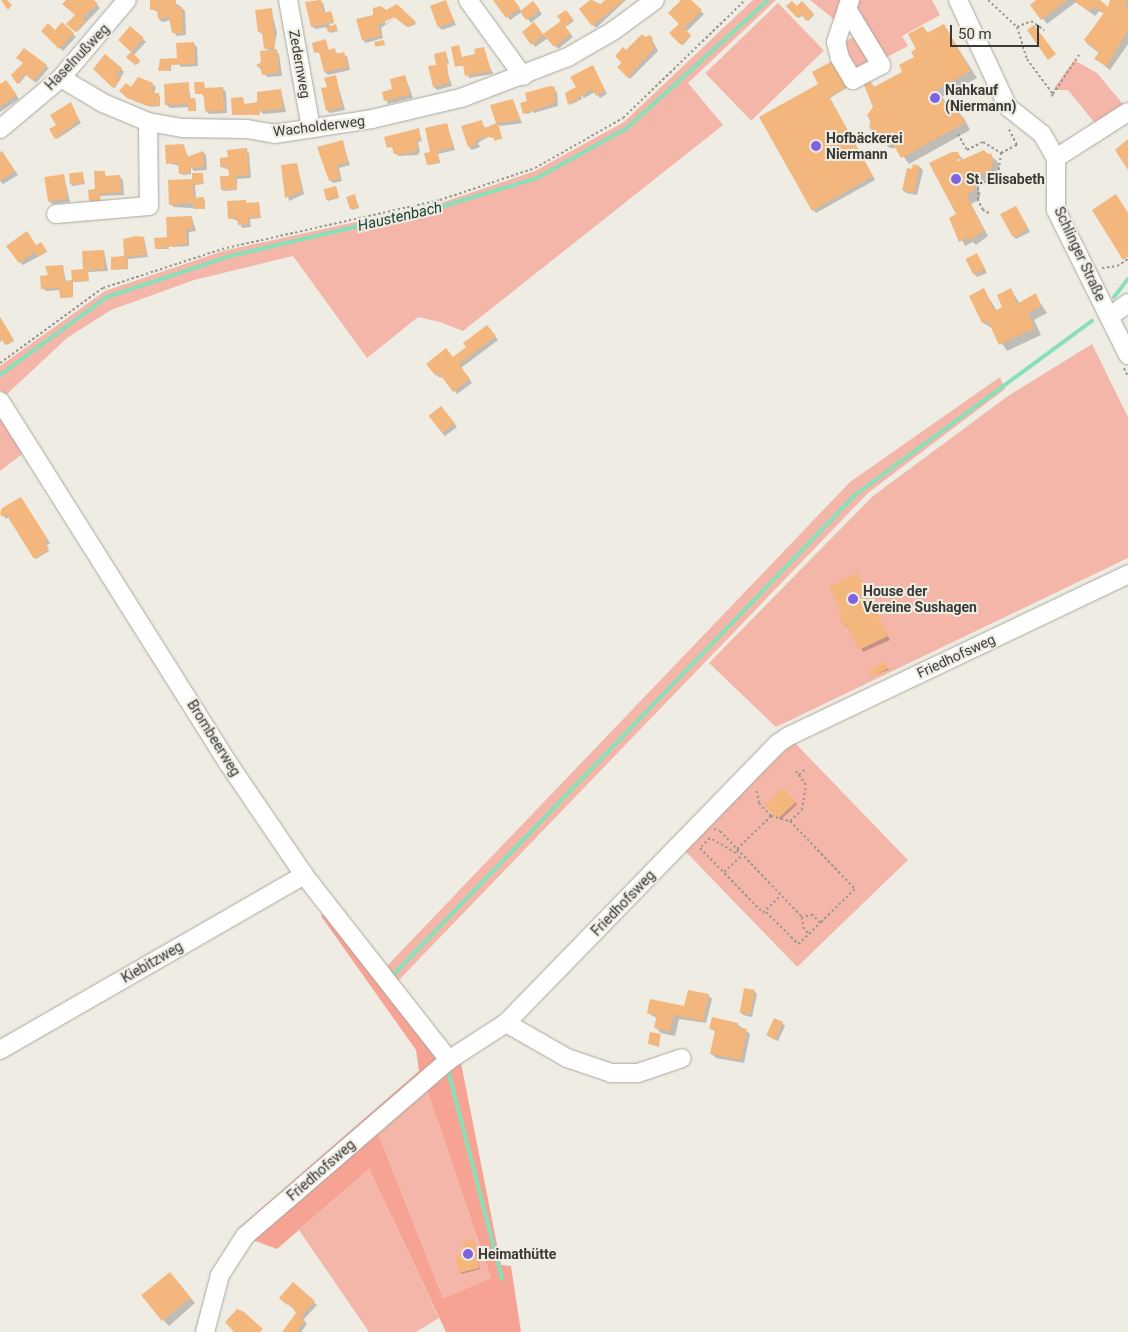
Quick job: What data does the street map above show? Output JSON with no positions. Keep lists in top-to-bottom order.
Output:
{
  "streets": {
    "street": [
      "Haselnußweg",
      "Zedernweg",
      "Wacholderweg",
      "Schlinger Straße",
      "Friedhofsweg",
      "Brombeerweg",
      "Kiebitzweg"
    ]
  },
  "crossings": [
    ["Haselnußweg", "Wacholderweg"],
    ["Zedernweg", "Wacholderweg"],
    ["Friedhofsweg", "Brombeerweg"],
    ["Brombeerweg", "Kiebitzweg"]
  ],
  "water": ["Haustenbach"],
  "places": [
    "Nahkauf (Niermann)",
    "Hofbäckerei Niermann",
    "St. Elisabeth",
    "House der Vereine Sushagen",
    "Heimathütte"
  ],
  "scale_bar": "50 m"
}
